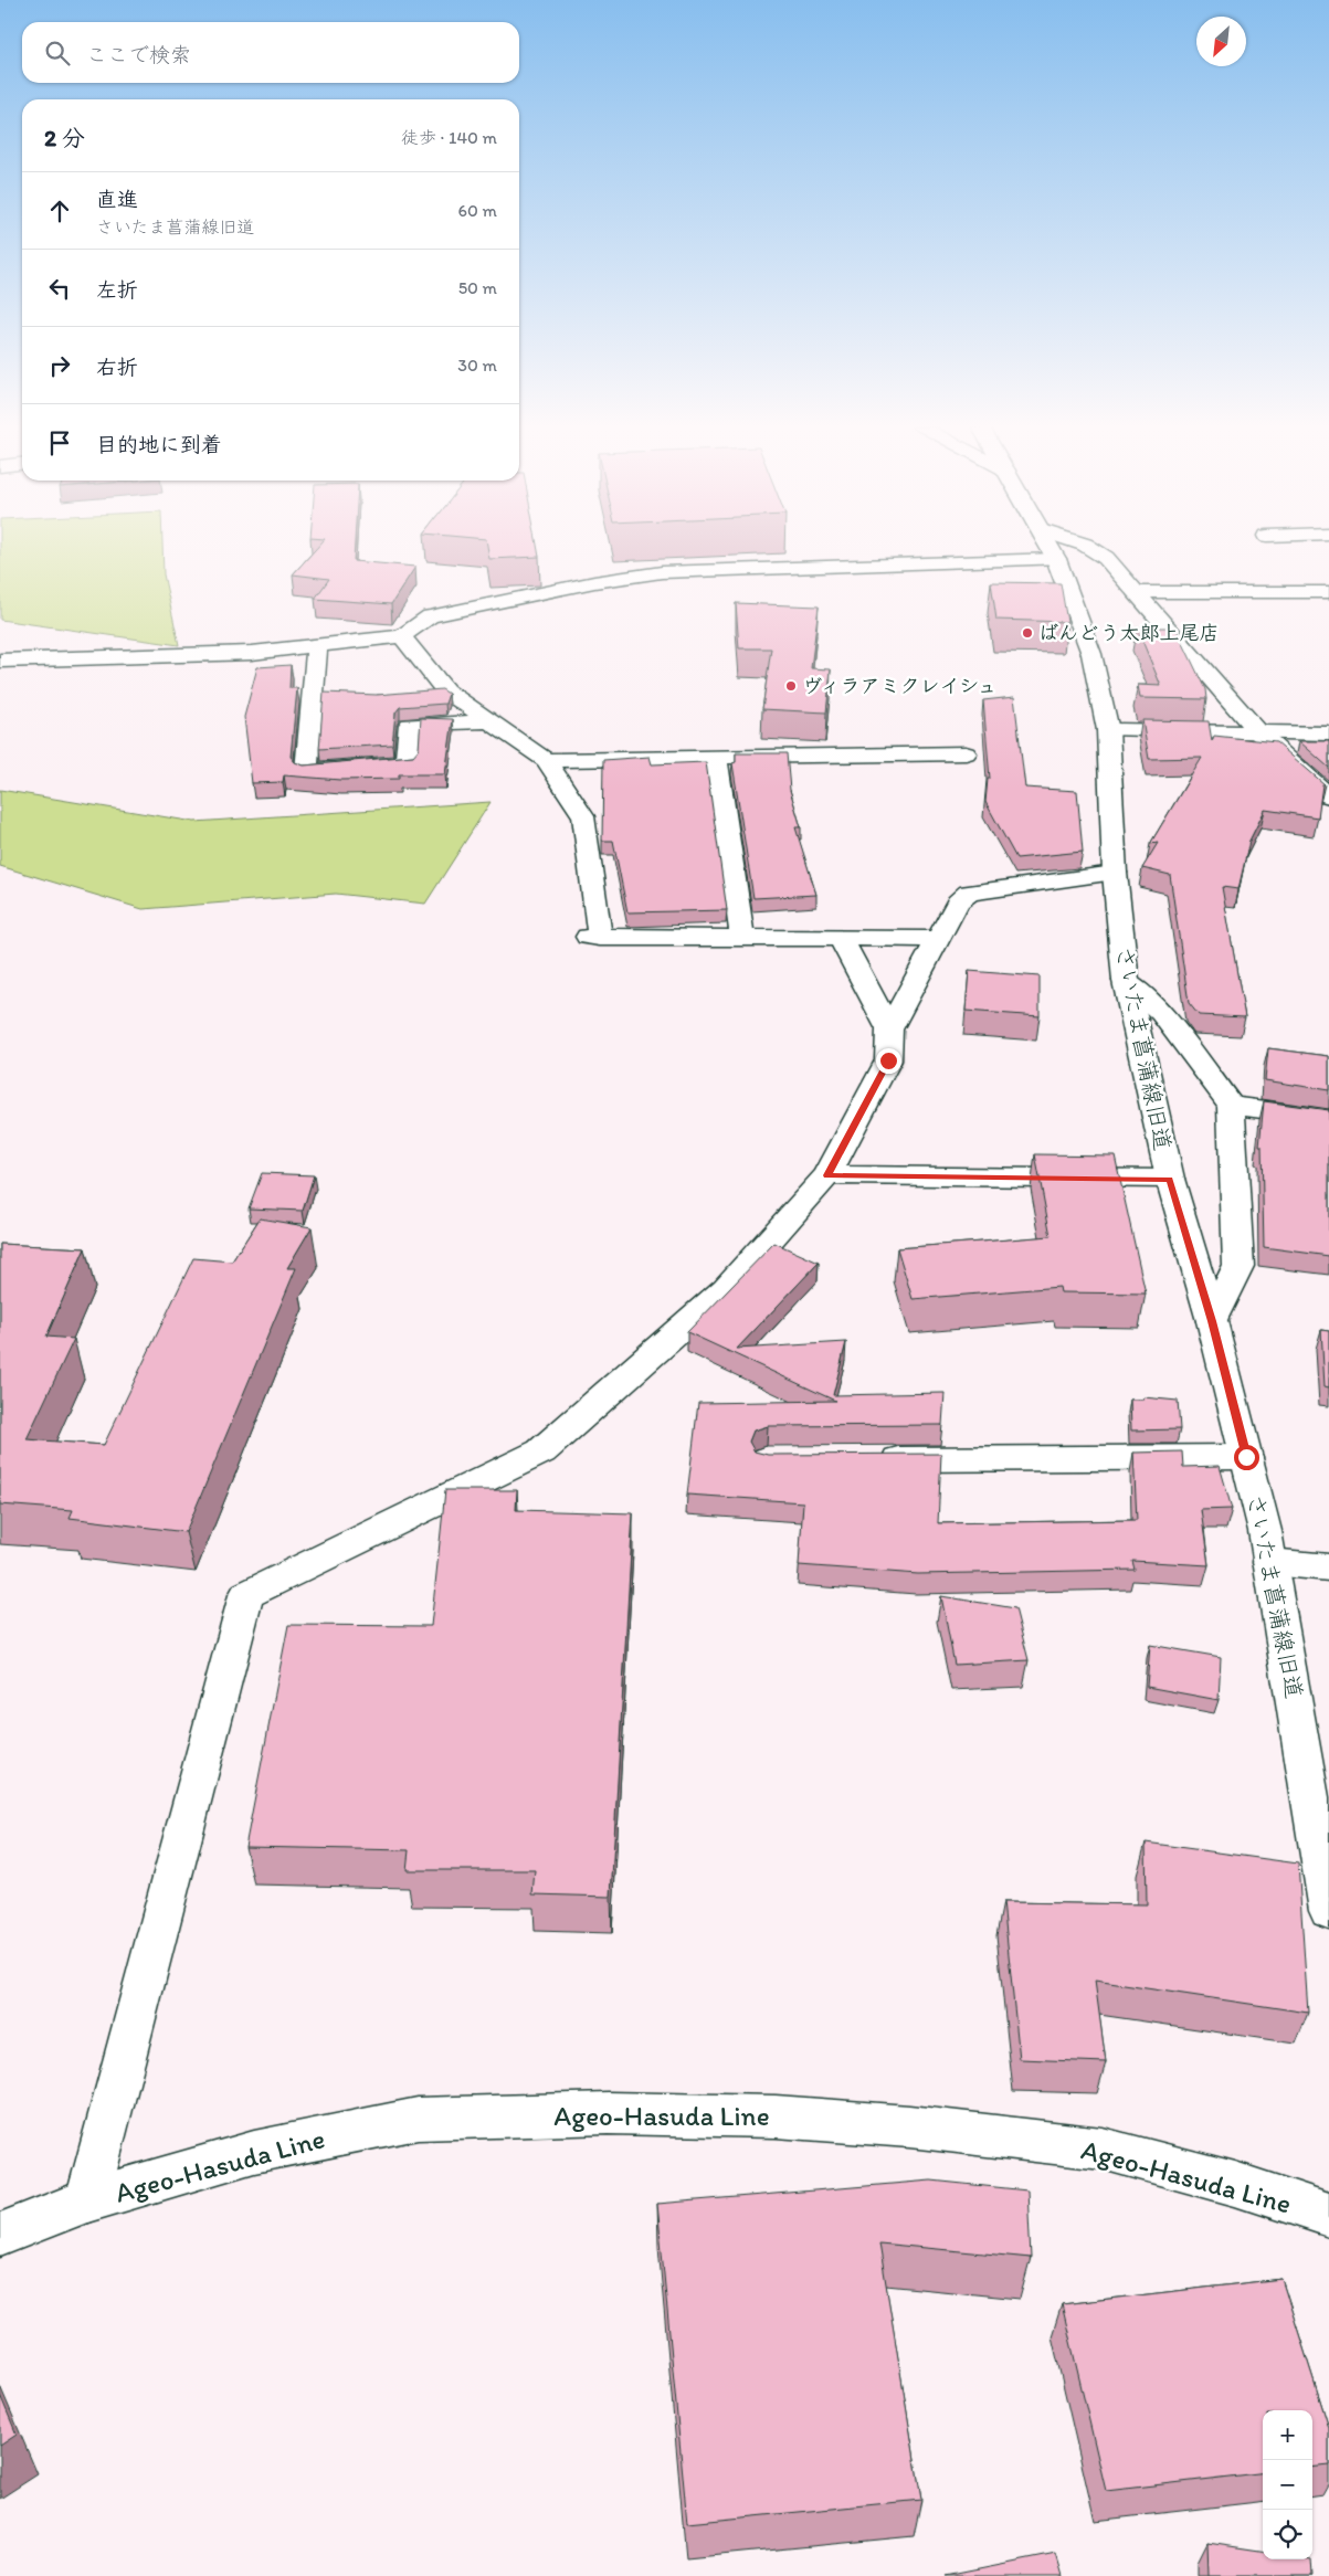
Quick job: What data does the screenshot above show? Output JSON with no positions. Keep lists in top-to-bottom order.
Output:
{
  "streets": {
    "street": ["さいたま菖蒲線旧道", "Ageo-Hasuda Line"]
  },
  "places": ["ばんどう太郎上尾店", "ヴィラアミクレイシュ"],
  "north": "bottom left",
  "page": {
    "search": "ここで検索",
    "heading": ["2 分", "徒歩 · 140 m"],
    "list": [
      ["直進", "さいたま菖蒲線旧道", "60 m"],
      ["左折", "50 m"],
      ["右折", "30 m"],
      "目的地に到着"
    ],
    "map_buttons": ["+", "−"]
  }
}
